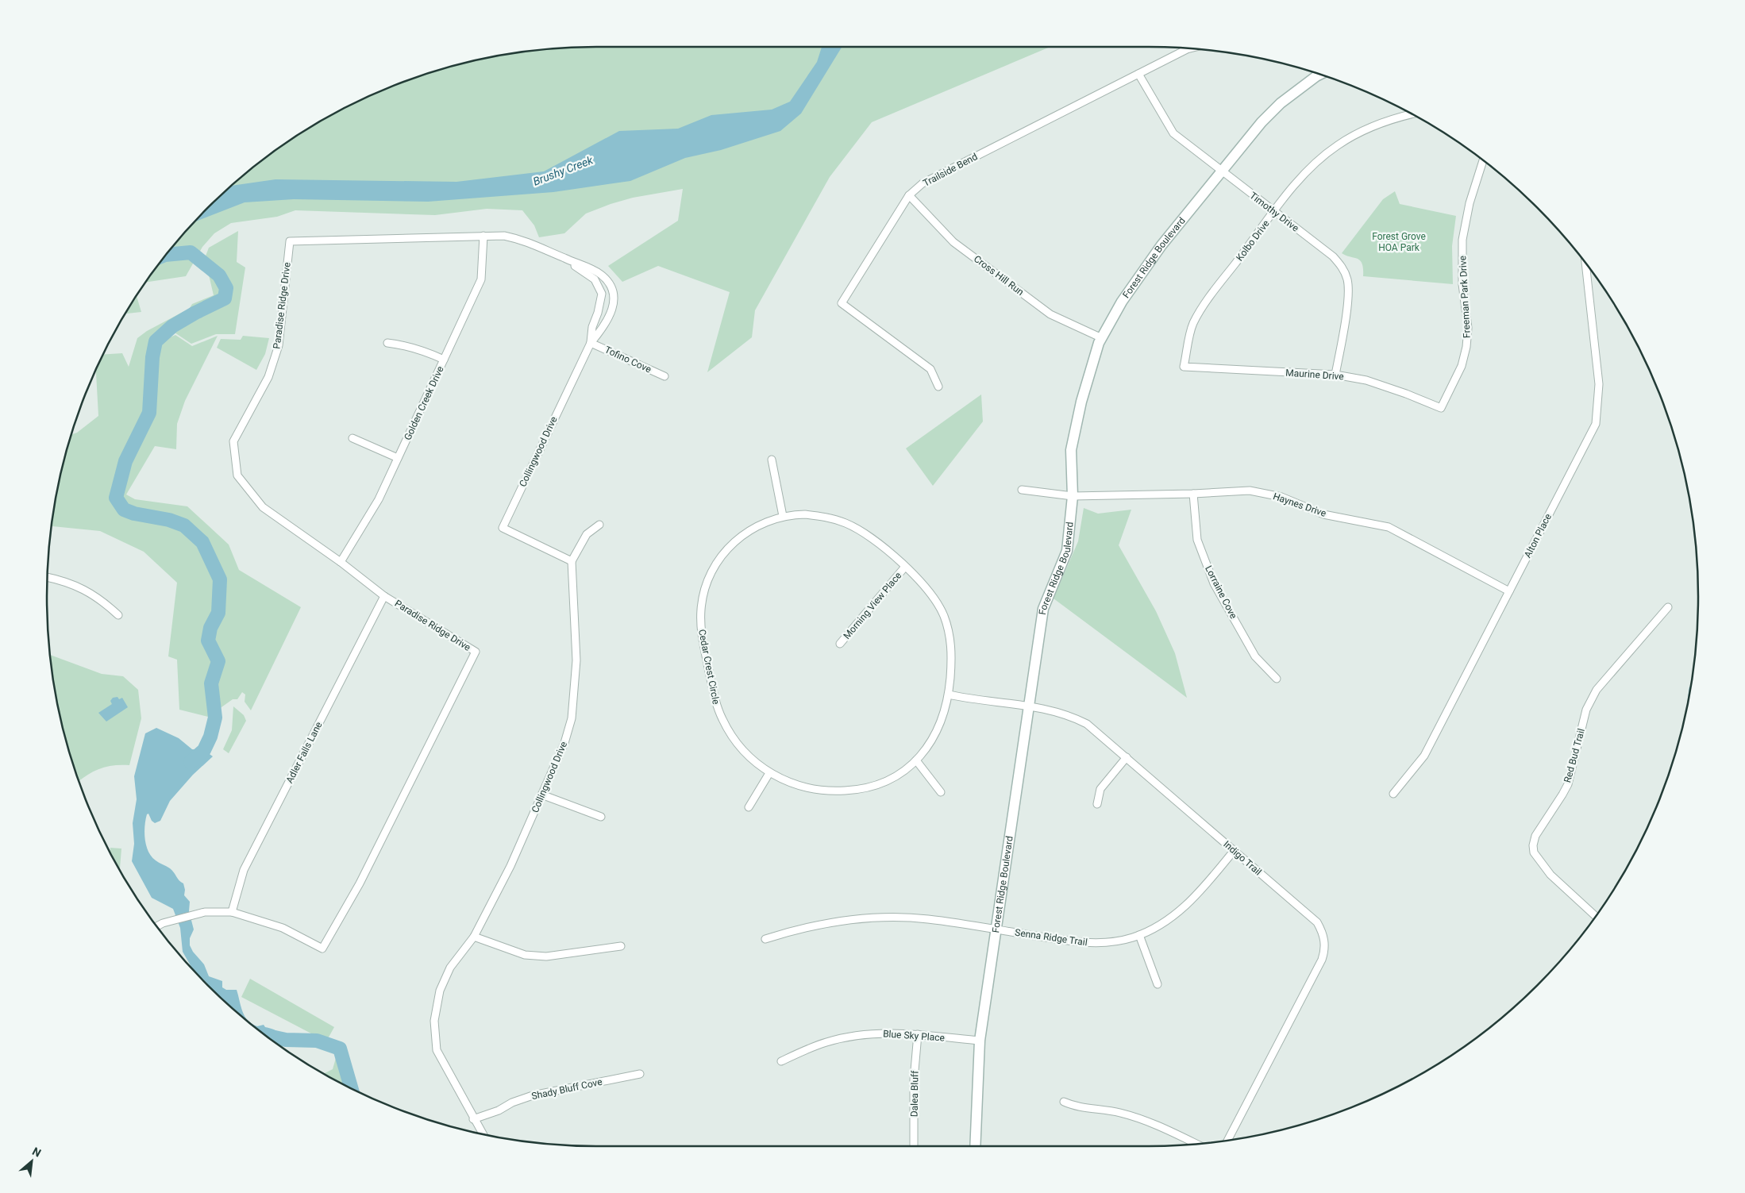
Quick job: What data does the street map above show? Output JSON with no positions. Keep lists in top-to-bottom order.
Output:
{
  "streets": {
    "street": [
      "Trailside Bend",
      "Timothy Drive",
      "Kolbo Drive",
      "Forest Ridge Boulevard",
      "Cross Hill Run",
      "Freeman Park Drive",
      "Paradise Ridge Drive",
      "Tofino Cove",
      "Maurine Drive",
      "Golden Creek Drive",
      "Collingwood Drive",
      "Haynes Drive",
      "Alton Place",
      "Lorraine Cove",
      "Morning View Place",
      "Cedar Crest Circle",
      "Adler Falls Lane",
      "Red Bud Trail",
      "Indigo Trail",
      "Senna Ridge Trail",
      "Blue Sky Place",
      "Shady Bluff Cove",
      "Dalea Bluff"
    ]
  },
  "crossings": [
    ["Trailside Bend", "Timothy Drive"],
    ["Trailside Bend", "Cross Hill Run"],
    ["Timothy Drive", "Kolbo Drive"],
    ["Timothy Drive", "Forest Ridge Boulevard"],
    ["Timothy Drive", "Maurine Drive"],
    ["Kolbo Drive", "Maurine Drive"],
    ["Forest Ridge Boulevard", "Cross Hill Run"],
    ["Forest Ridge Boulevard", "Haynes Drive"],
    ["Forest Ridge Boulevard", "Indigo Trail"],
    ["Forest Ridge Boulevard", "Senna Ridge Trail"],
    ["Forest Ridge Boulevard", "Blue Sky Place"],
    ["Freeman Park Drive", "Maurine Drive"],
    ["Paradise Ridge Drive", "Golden Creek Drive"],
    ["Paradise Ridge Drive", "Collingwood Drive"],
    ["Paradise Ridge Drive", "Adler Falls Lane"],
    ["Tofino Cove", "Collingwood Drive"],
    ["Golden Creek Drive", "Collingwood Drive"],
    ["Collingwood Drive", "Shady Bluff Cove"],
    ["Haynes Drive", "Alton Place"],
    ["Haynes Drive", "Lorraine Cove"],
    ["Morning View Place", "Cedar Crest Circle"],
    ["Cedar Crest Circle", "Indigo Trail"],
    ["Indigo Trail", "Senna Ridge Trail"],
    ["Blue Sky Place", "Dalea Bluff"]
  ],
  "water": ["Brushy Creek"],
  "parks": ["Forest Grove HOA Park"],
  "north": "top right"
}
